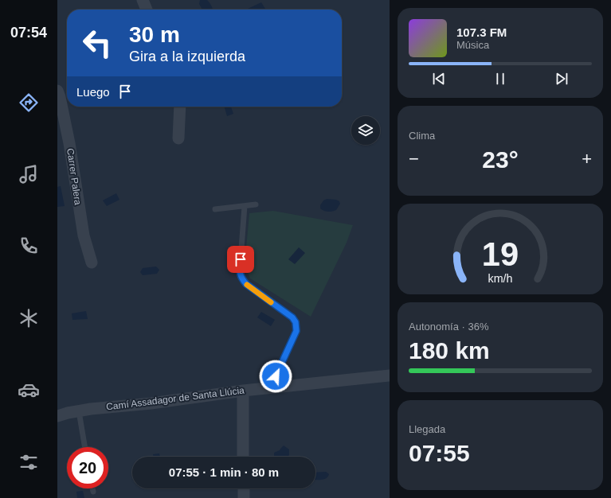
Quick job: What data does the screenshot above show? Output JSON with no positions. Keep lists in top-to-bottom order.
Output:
{
  "streets": {
    "street": ["Carrer Palera", "Camí Assadagor de Santa Llúcia"]
  },
  "page": {
    "tabs": "07:54",
    "turn": ["30 m", "Gira a la izquierda"],
    "song": ["107.3 FM", "Música"],
    "then": "Luego",
    "tile": [
      "Clima",
      ["Autonomía · 36%", "180 km"],
      ["Llegada", "07:55"]
    ],
    "heat": ["−", "23°", "+"],
    "limit": "20",
    "trip": "07:55 · 1 min · 80 m",
    "gauge": ["19", "km/h"]
  }
}
